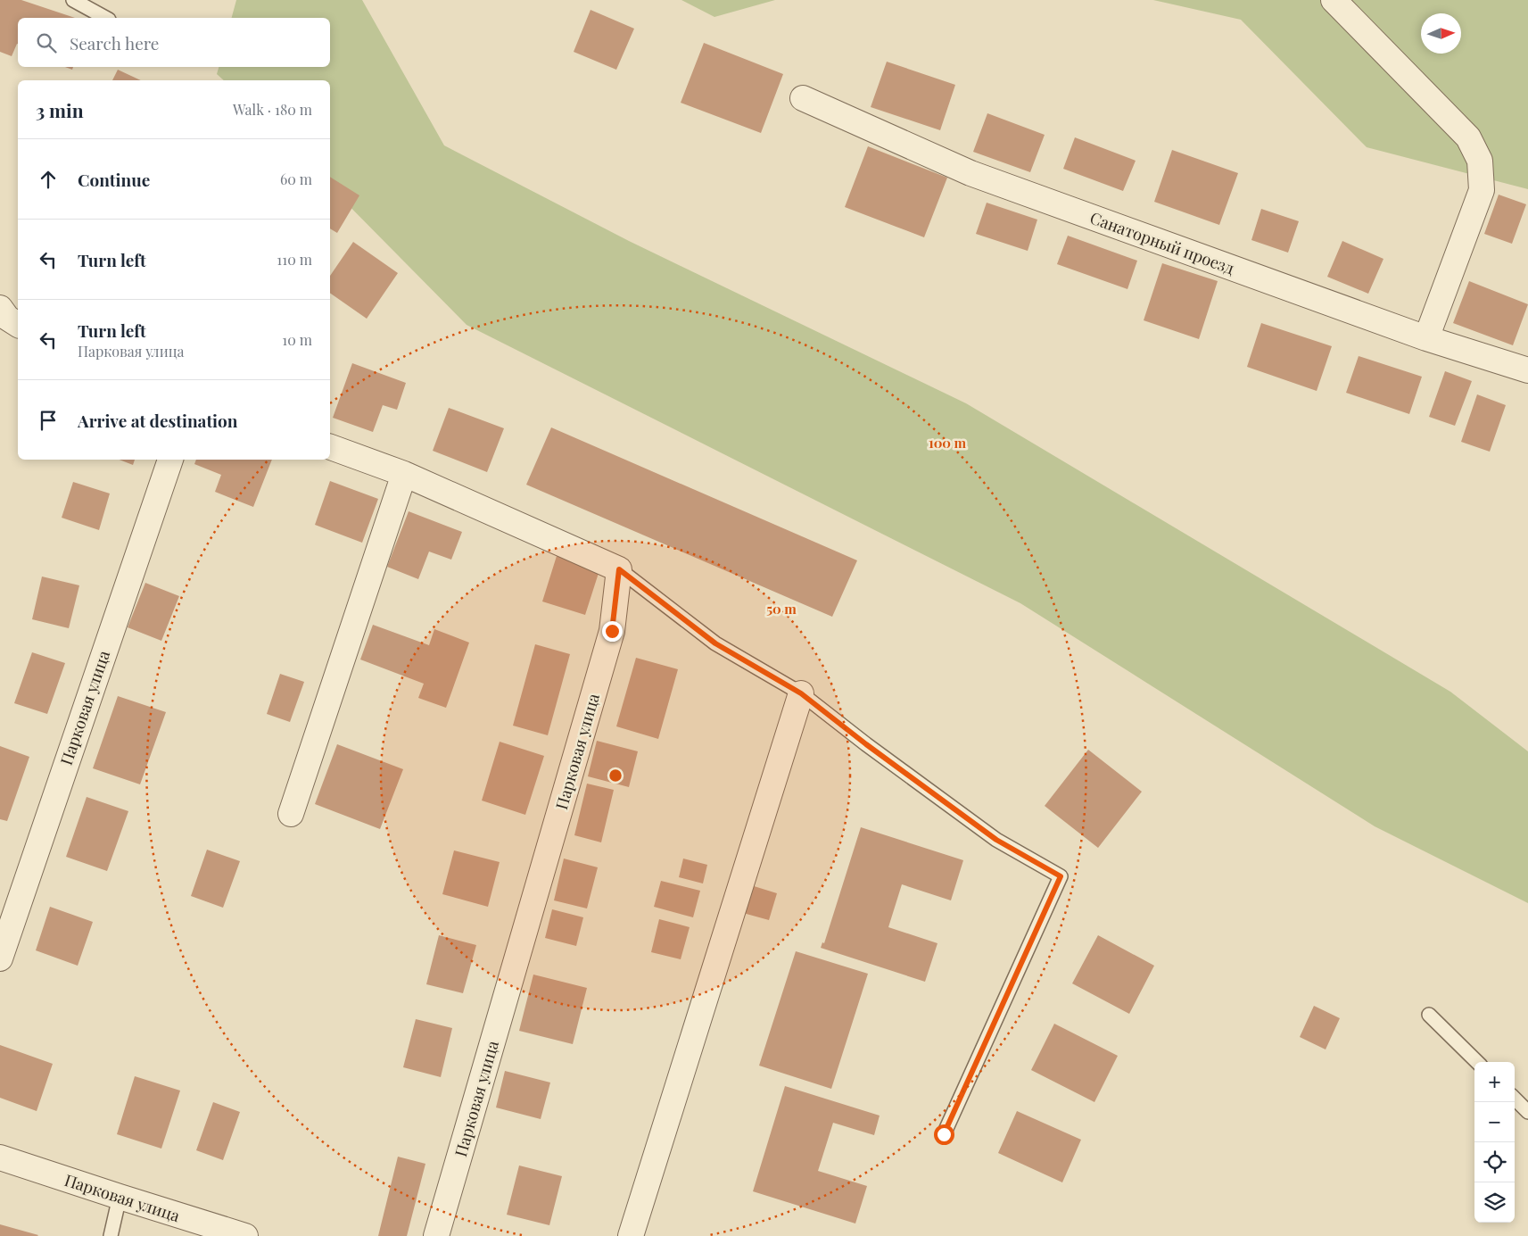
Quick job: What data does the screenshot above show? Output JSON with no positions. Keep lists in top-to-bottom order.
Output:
{
  "streets": {
    "street": ["Санаторный проезд", "Парковая улица"]
  },
  "north": "right",
  "page": {
    "search": "Search here",
    "heading": ["3 min", "Walk · 180 m"],
    "list": [
      ["Continue", "60 m"],
      ["Turn left", "110 m"],
      ["Turn left", "Парковая улица", "10 m"],
      "Arrive at destination"
    ],
    "map_buttons": ["+", "−"]
  },
  "rings": ["100 m", "50 m"]
}
